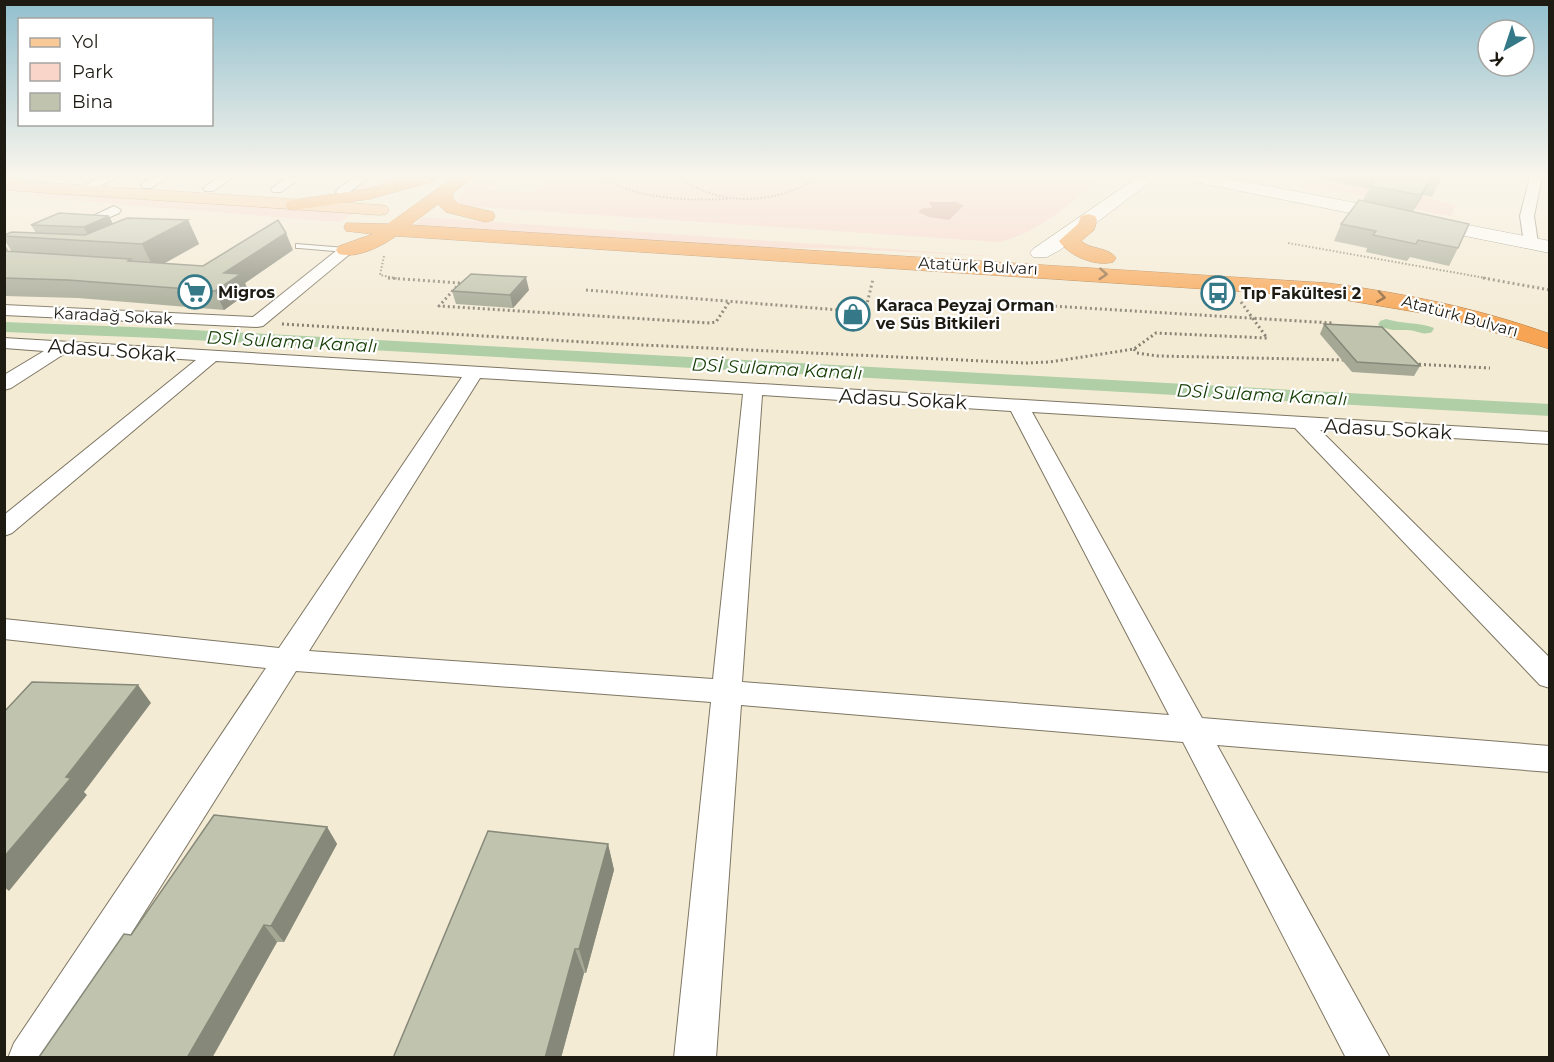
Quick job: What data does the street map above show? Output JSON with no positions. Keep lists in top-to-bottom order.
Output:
{
  "streets": {
    "highway": ["Atatürk Bulvarı"],
    "street": ["Karadağ Sokak", "Adasu Sokak"]
  },
  "water": ["DSİ Sulama Kanalı"],
  "places": {
    "supermarket": ["Migros"],
    "bus stop": ["Tıp Fakültesi 2"],
    "shop": ["Karaca Peyzaj Orman ve Süs Bitkileri"]
  },
  "legend": ["Yol", "Park", "Bina"],
  "north": "bottom left"
}
